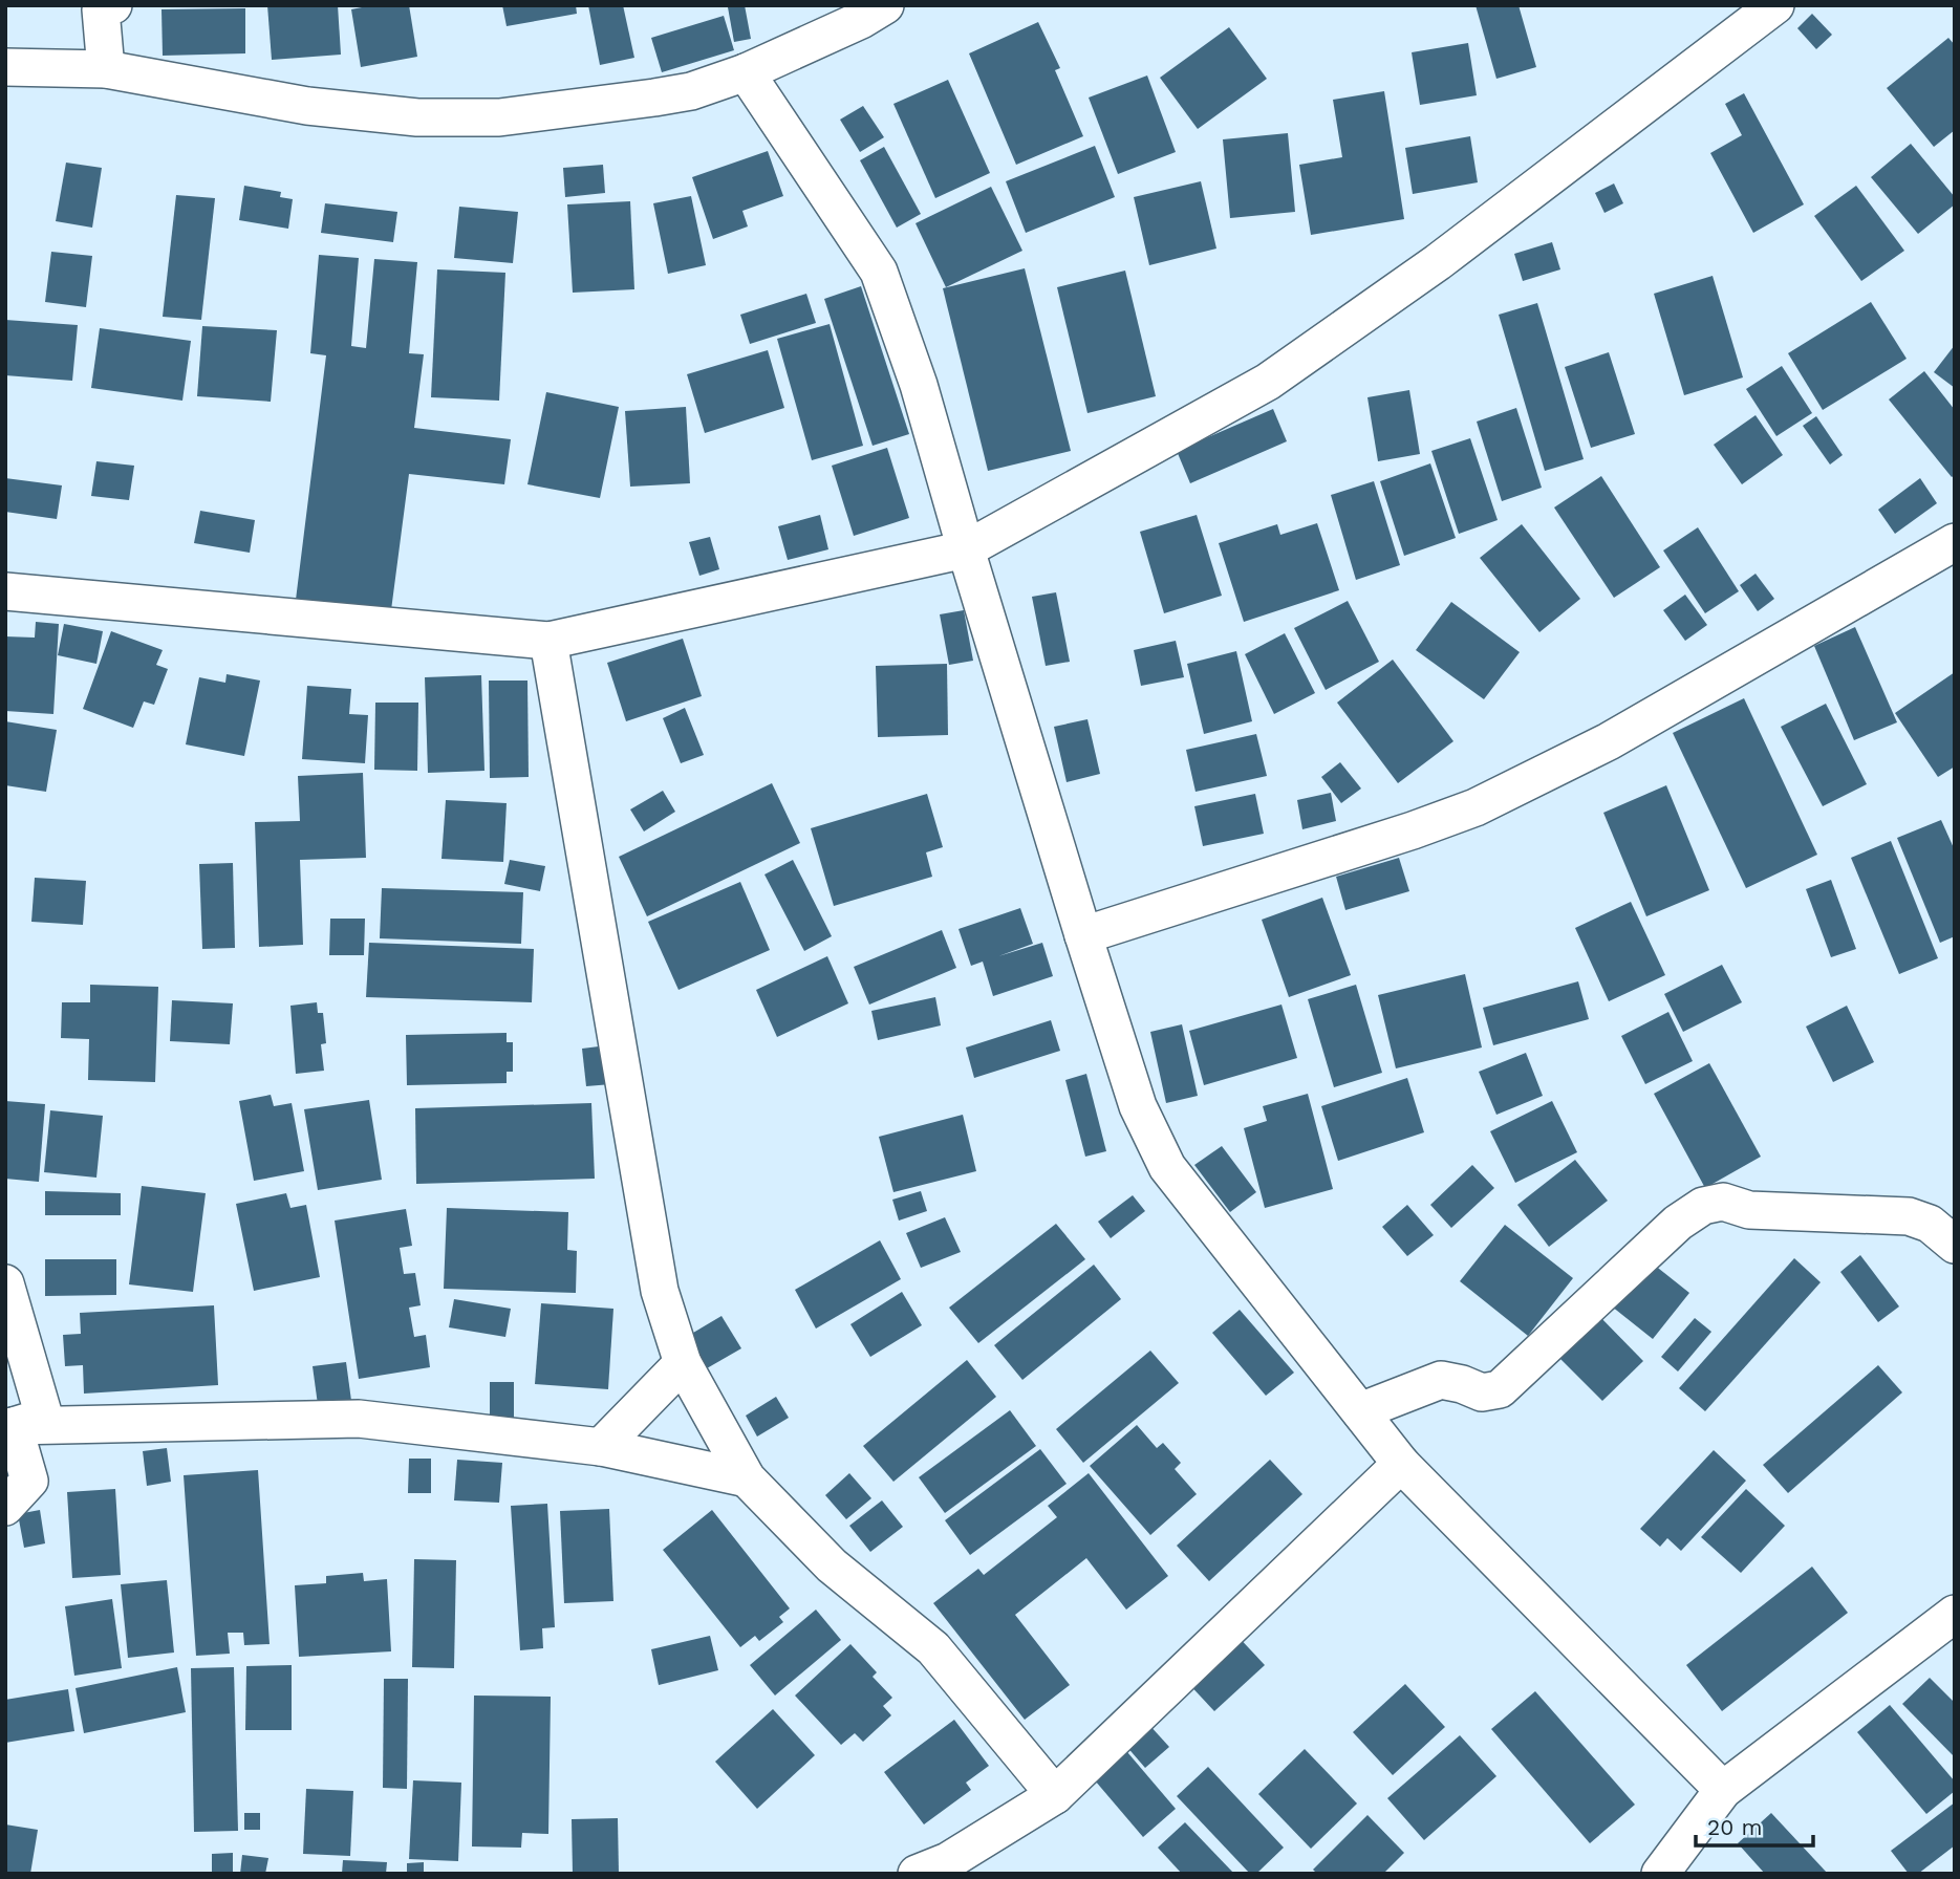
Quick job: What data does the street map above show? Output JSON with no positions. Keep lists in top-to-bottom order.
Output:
{
  "scale_bar": "20 m"
}
